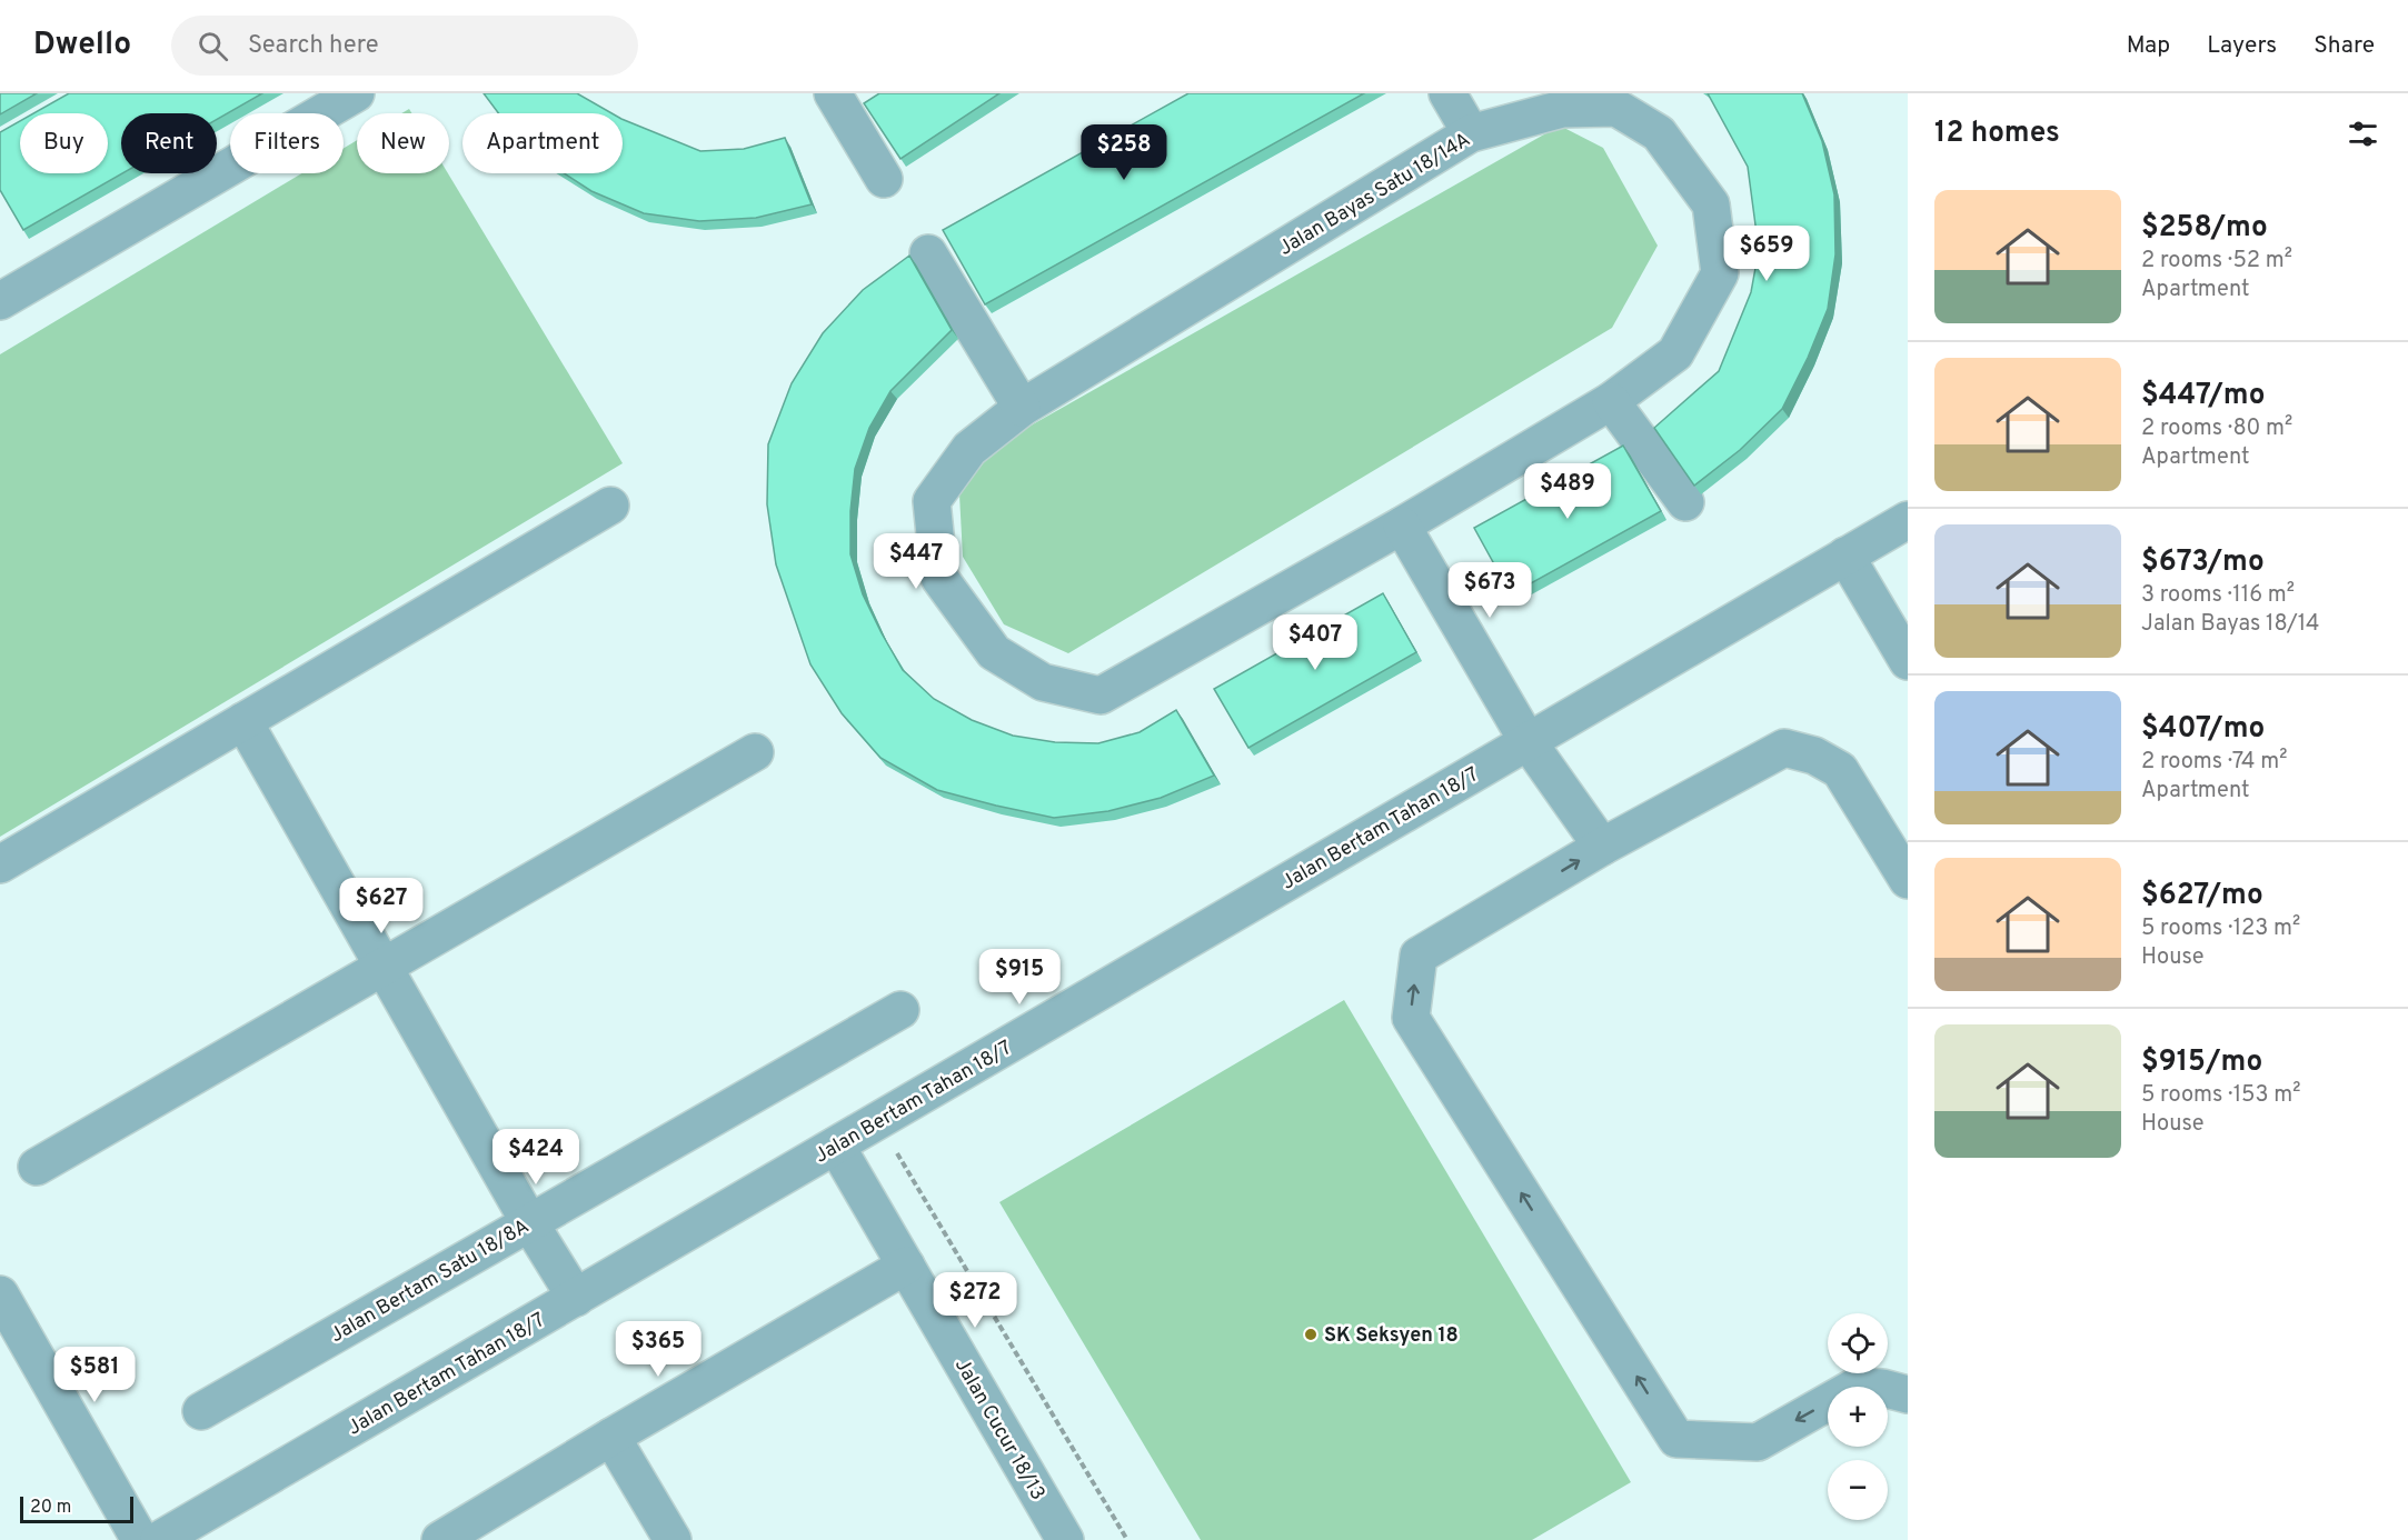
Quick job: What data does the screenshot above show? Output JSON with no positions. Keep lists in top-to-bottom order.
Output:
{
  "streets": {
    "street": [
      "Jalan Bayas Satu 18/14A",
      "Jalan Bertam Tahan 18/7",
      "Jalan Bertam Satu 18/8A",
      "Jalan Cucur 18/13"
    ]
  },
  "crossings": [
    ["Jalan Bertam Tahan 18/7", "Jalan Cucur 18/13"]
  ],
  "places": ["SK Seksyen 18"],
  "scale_bar": "20 m",
  "page": {
    "header": "Dwello",
    "search": "Search here",
    "nav": ["Map", "Layers", "Share"],
    "heading": "12 homes",
    "chip": [
      "Buy",
      "Rent",
      "Filters",
      "New",
      "Apartment"
    ],
    "price": [
      "$258",
      "$659",
      "$489",
      "$447",
      "$673",
      "$407",
      "$627",
      "$915",
      "$424",
      "$272",
      "$365",
      "$581"
    ],
    "list": [
      {
        "name": "$258/mo",
        "note": "2 rooms · 52 m² · Apartment"
      },
      {
        "name": "$447/mo",
        "note": "2 rooms · 80 m² · Apartment"
      },
      {
        "name": "$673/mo",
        "note": "3 rooms · 116 m² · Jalan Bayas 18/14"
      },
      {
        "name": "$407/mo",
        "note": "2 rooms · 74 m² · Apartment"
      },
      {
        "name": "$627/mo",
        "note": "5 rooms · 123 m² · House"
      },
      {
        "name": "$915/mo",
        "note": "5 rooms · 153 m² · House"
      }
    ],
    "map_buttons": ["+", "−"],
    "scale": "20 m"
  }
}
